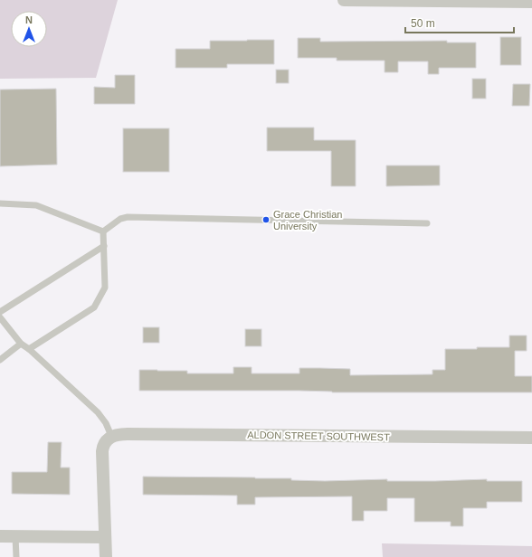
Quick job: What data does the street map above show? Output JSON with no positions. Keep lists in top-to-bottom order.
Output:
{
  "streets": {
    "street": ["ALDON STREET SOUTHWEST"]
  },
  "places": ["Grace Christian University"],
  "scale_bar": "50 m",
  "north": "top"
}
